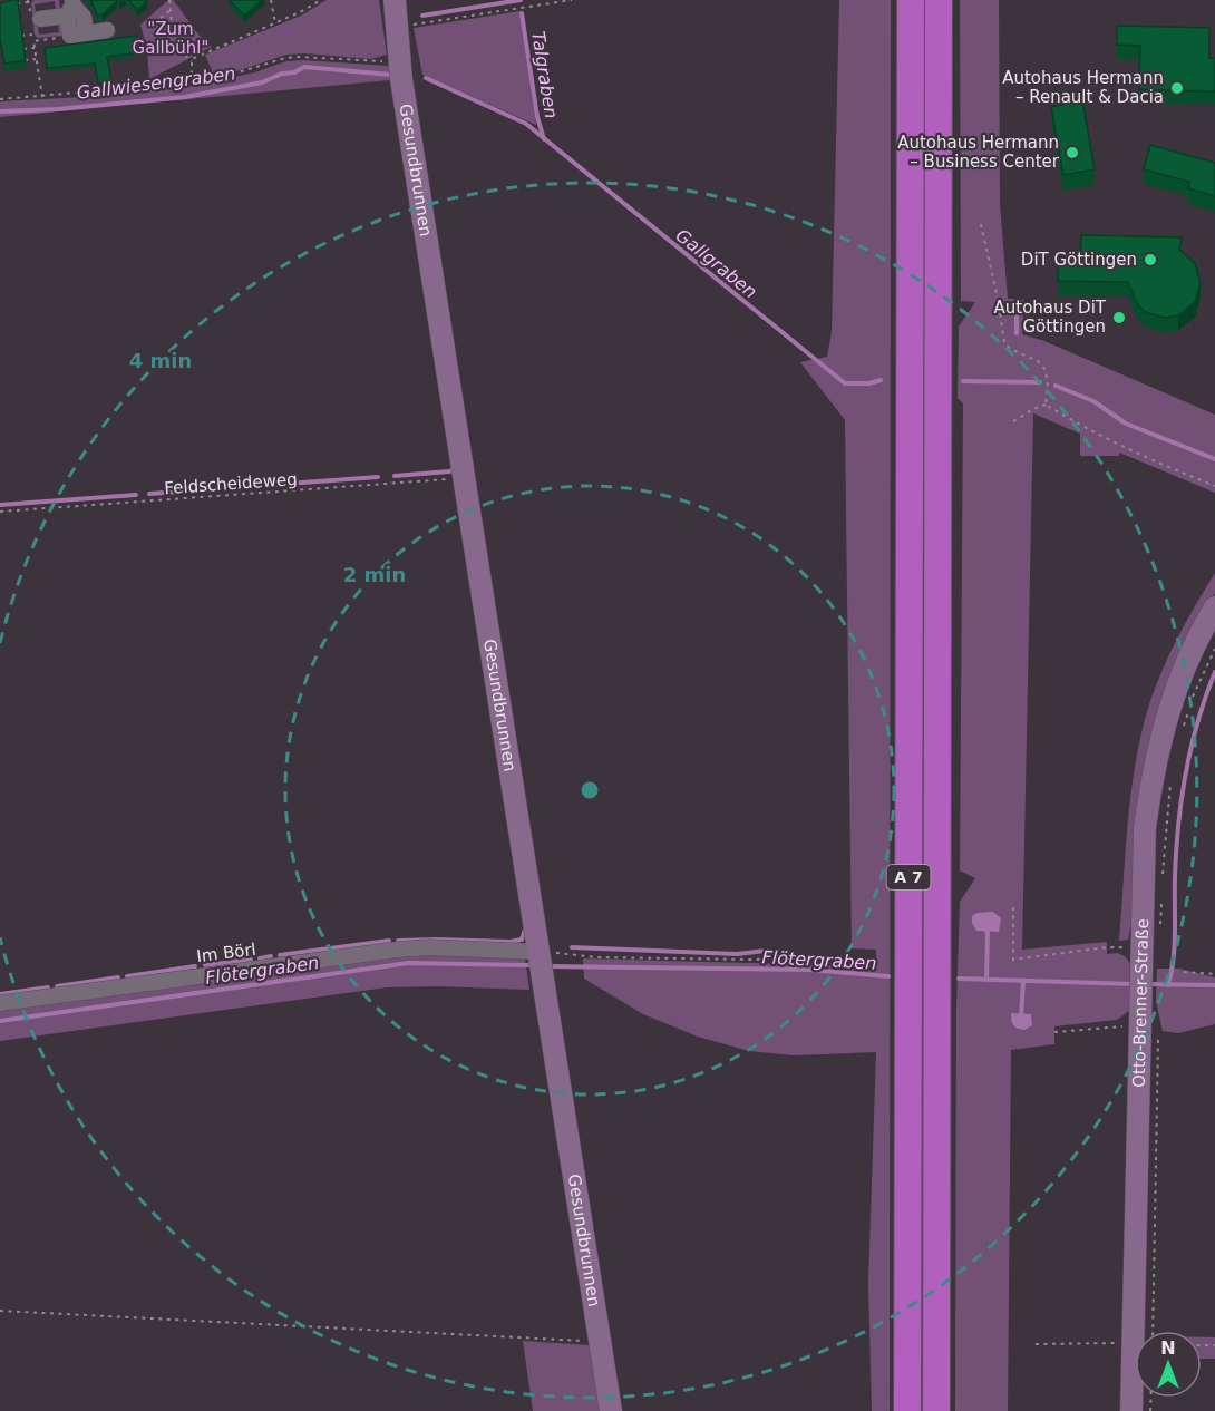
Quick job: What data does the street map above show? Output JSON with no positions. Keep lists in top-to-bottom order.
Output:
{
  "streets": {
    "highway": ["A 7"],
    "street": ["Gesundbrunnen", "Im Börl", "Otto-Brenner-Straße"],
    "path": ["Feldscheideweg"]
  },
  "crossings": [
    ["Gesundbrunnen", "Feldscheideweg"],
    ["Gesundbrunnen", "Im Börl"]
  ],
  "water": [
    "Talgraben",
    "Gallwiesengraben",
    "Gallgraben",
    "Flötergraben"
  ],
  "parks": ["\"Zum Gallbühl\""],
  "places": [
    "Autohaus Hermann – Renault & Dacia",
    "Autohaus Hermann – Business Center",
    "DiT Göttingen",
    "Autohaus DiT Göttingen"
  ],
  "north": "top",
  "rings": ["4 min", "2 min"]
}
